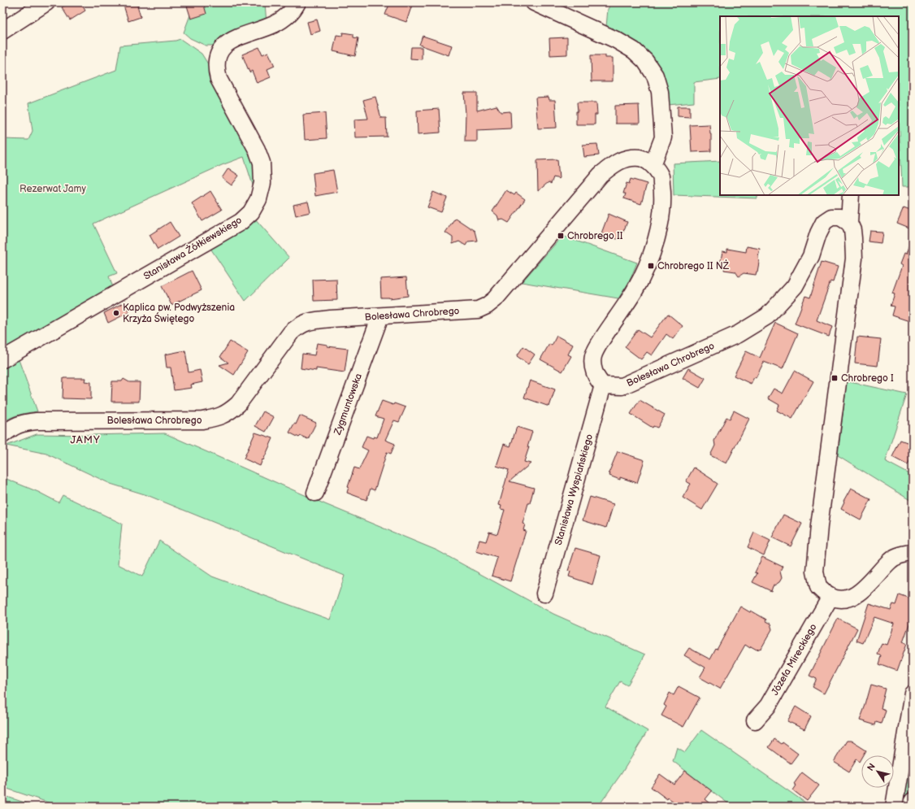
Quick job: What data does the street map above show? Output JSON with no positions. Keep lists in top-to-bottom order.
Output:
{
  "streets": {
    "street": [
      "Stanisława Żółkiewskiego",
      "Bolesława Chrobrego",
      "Zygmuntowska",
      "Stanisława Wyspiańskiego",
      "Józefa Mireckiego"
    ]
  },
  "crossings": [
    ["Bolesława Chrobrego", "Zygmuntowska"],
    ["Bolesława Chrobrego", "Stanisława Wyspiańskiego"]
  ],
  "districts": ["JAMY"],
  "parks": ["Rezerwat Jamy"],
  "places": {
    "transit": ["Chrobrego II", "Chrobrego II NŻ", "Chrobrego I"],
    "other": ["Kaplica pw. Podwyższenia Krzyża Świętego"]
  },
  "north": "top left"
}
